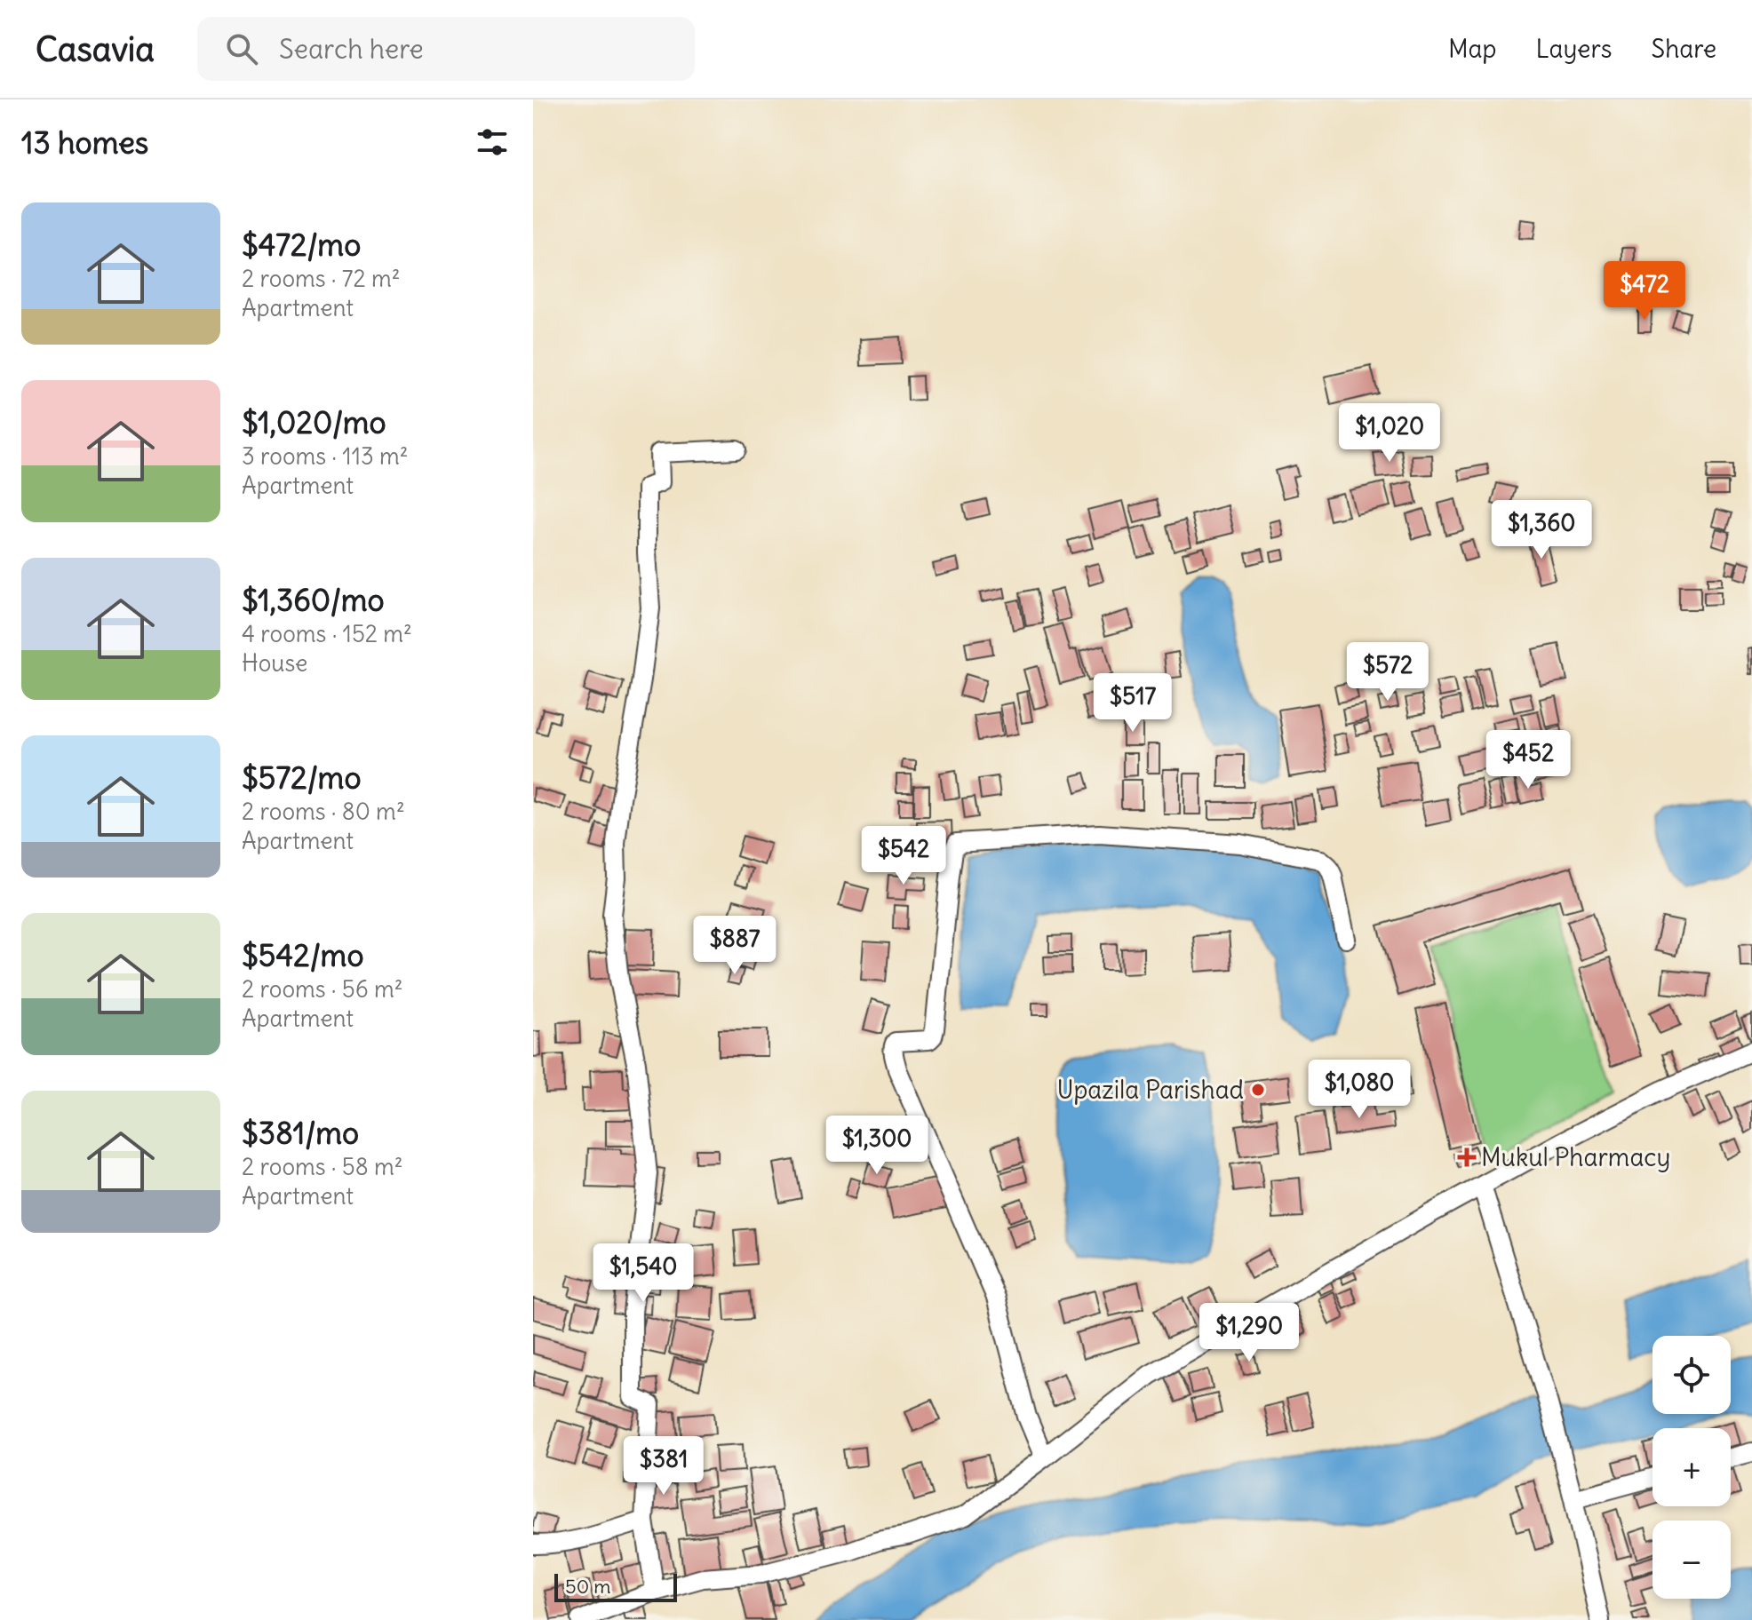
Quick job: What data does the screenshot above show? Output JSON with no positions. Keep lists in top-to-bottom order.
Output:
{
  "places": {
    "other": ["Upazila Parishad"],
    "health": ["Mukul Pharmacy"]
  },
  "scale_bar": "50 m",
  "page": {
    "header": "Casavia",
    "search": "Search here",
    "nav": ["Map", "Layers", "Share"],
    "heading": "13 homes",
    "list": [
      {
        "name": "$472/mo",
        "note": "2 rooms · 72 m² · Apartment"
      },
      {
        "name": "$1,020/mo",
        "note": "3 rooms · 113 m² · Apartment"
      },
      {
        "name": "$1,360/mo",
        "note": "4 rooms · 152 m² · House"
      },
      {
        "name": "$572/mo",
        "note": "2 rooms · 80 m² · Apartment"
      },
      {
        "name": "$542/mo",
        "note": "2 rooms · 56 m² · Apartment"
      },
      {
        "name": "$381/mo",
        "note": "2 rooms · 58 m² · Apartment"
      }
    ],
    "price": [
      "$472",
      "$1,020",
      "$1,360",
      "$572",
      "$517",
      "$452",
      "$542",
      "$887",
      "$1,080",
      "$1,300",
      "$1,540",
      "$1,290",
      "$381"
    ],
    "map_buttons": ["+", "−"],
    "scale": "50 m"
  }
}
